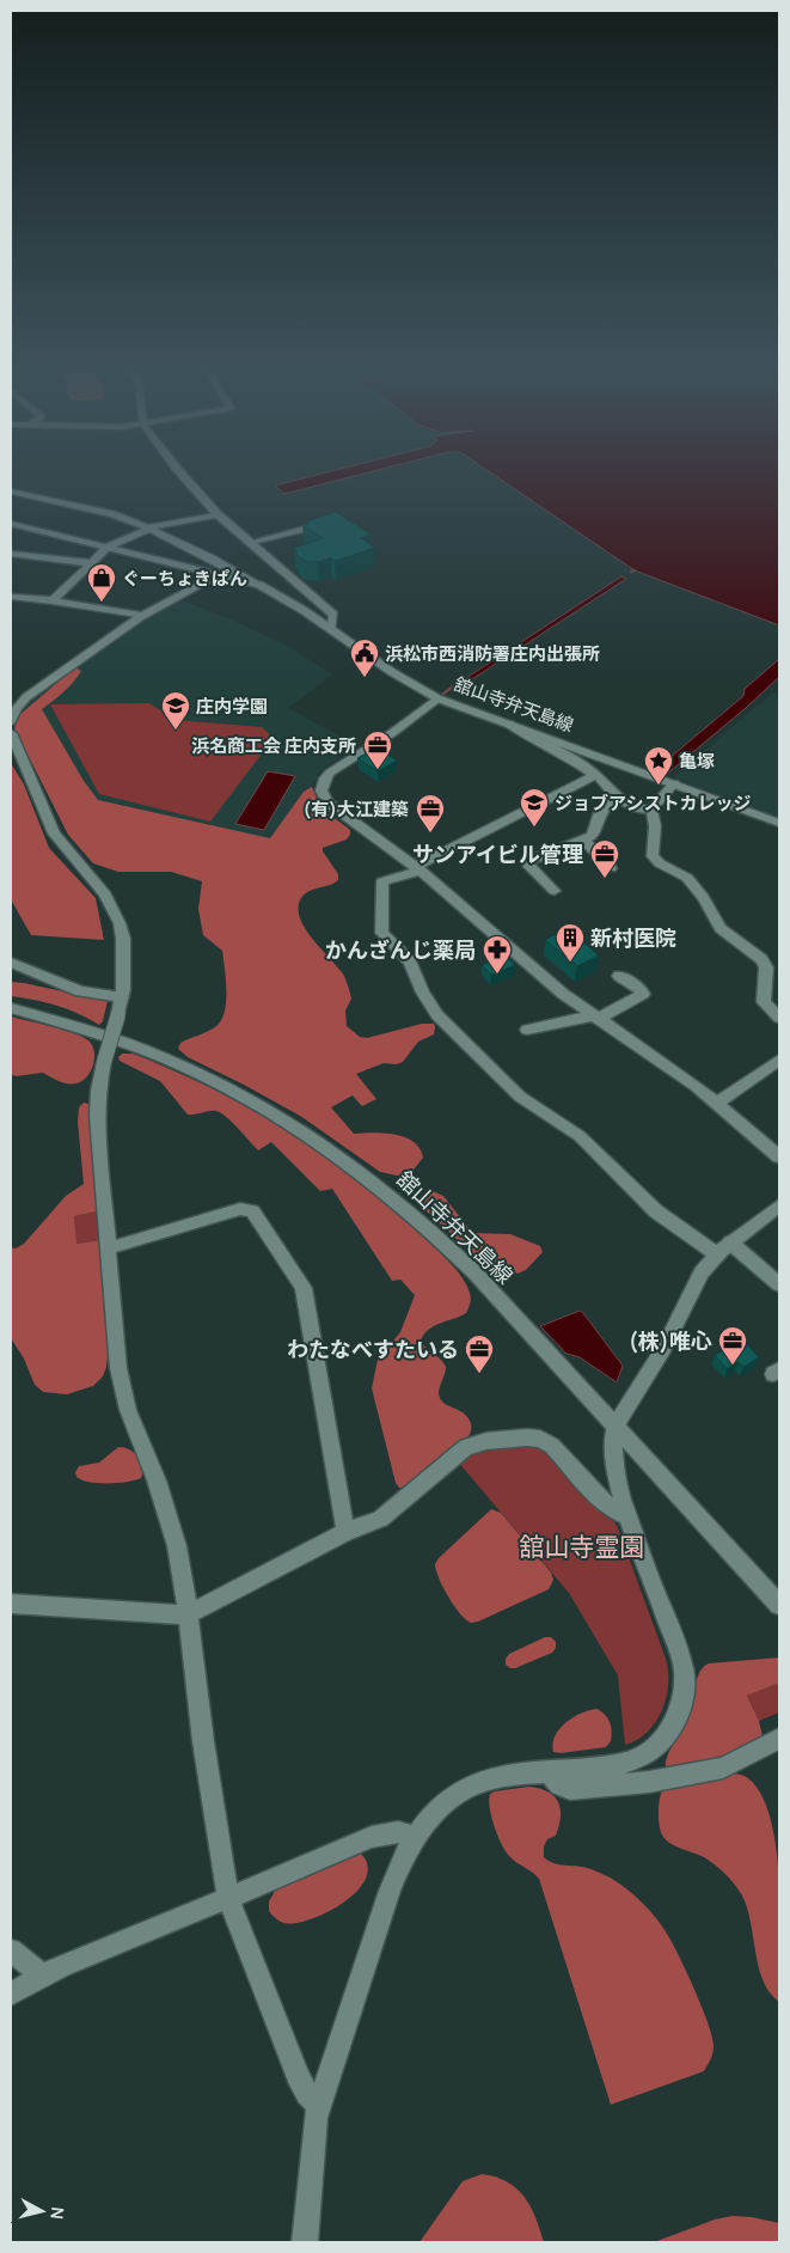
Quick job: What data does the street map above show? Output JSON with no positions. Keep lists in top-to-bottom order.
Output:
{
  "streets": {
    "street": ["舘山寺弁天島線"]
  },
  "parks": ["舘山寺霊園"],
  "places": {
    "shop": ["ぐーちょきぱん"],
    "public building": ["浜松市西消防署庄内出張所"],
    "school or university": ["庄内学園", "ジョブアシストカレッジ"],
    "office": [
      "浜名商工会 庄内支所",
      "(有)大江建築",
      "サンアイビル管理",
      "(株)唯心",
      "わたなべすたいる"
    ],
    "place": ["亀塚"],
    "building": ["新村医院"],
    "pharmacy": ["かんざんじ薬局"]
  },
  "north": "right"
}
